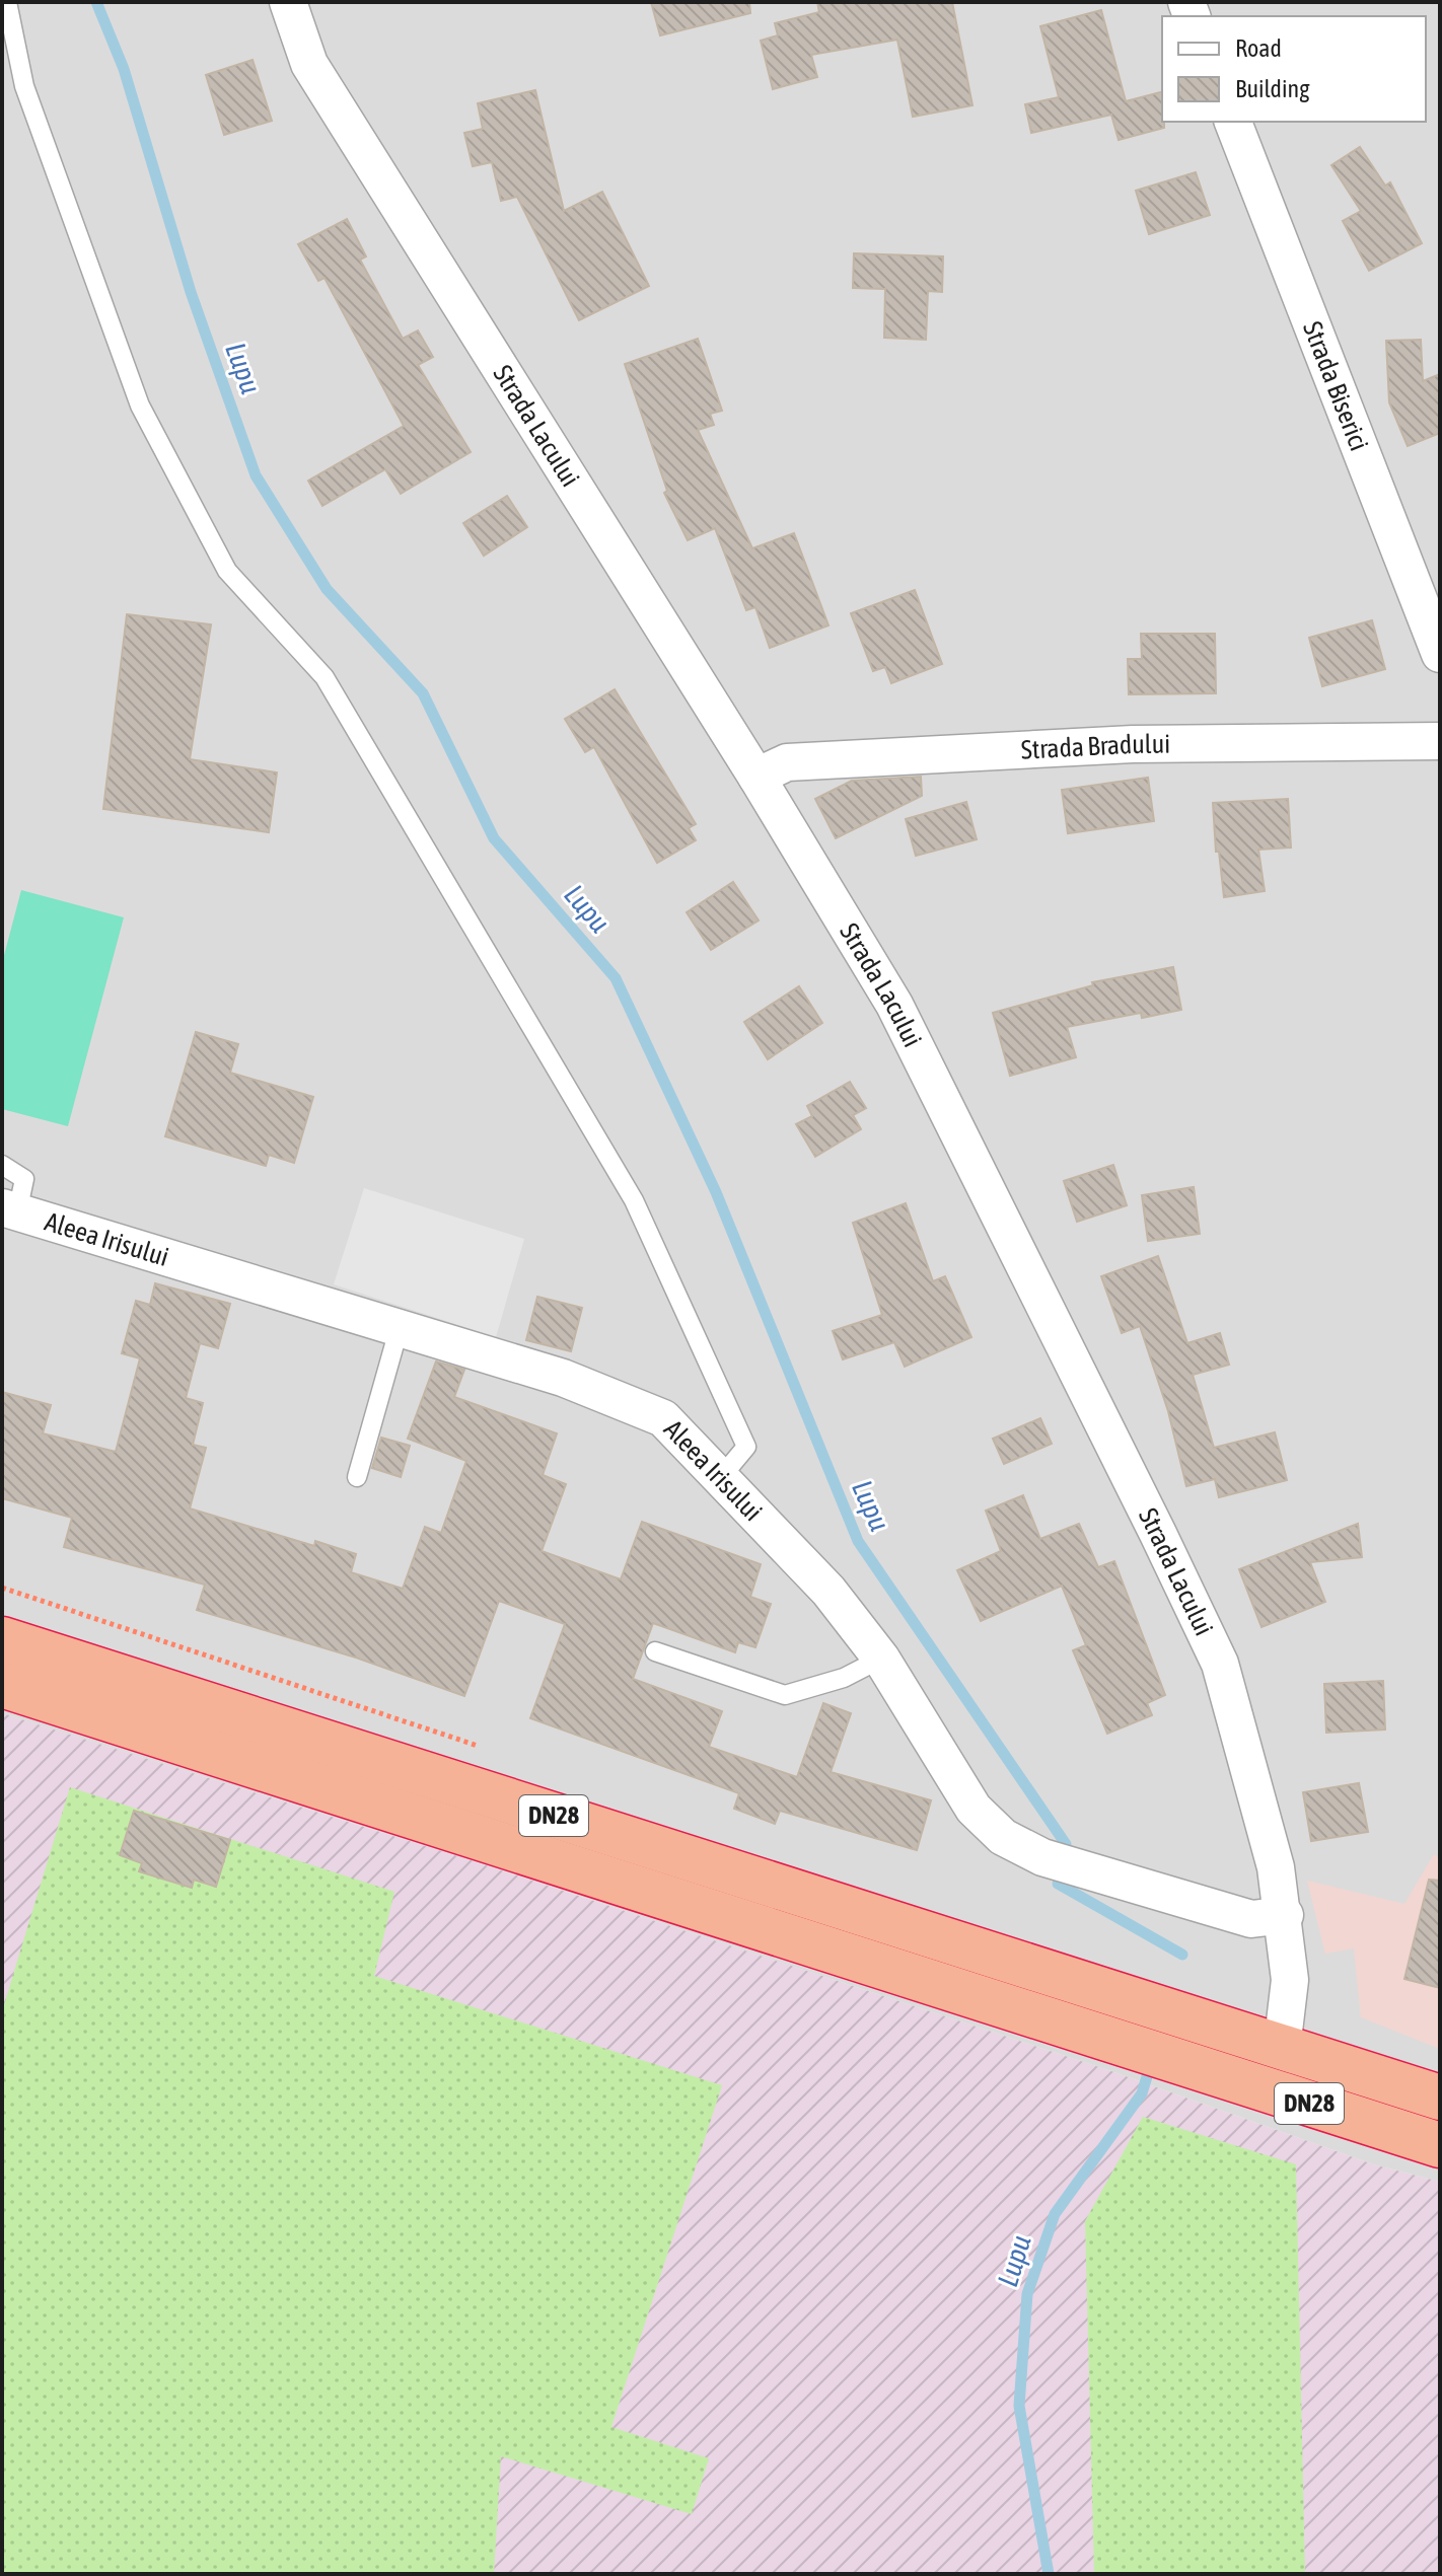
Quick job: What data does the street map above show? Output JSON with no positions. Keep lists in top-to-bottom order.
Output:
{
  "streets": {
    "highway": ["DN28"],
    "street": [
      "Strada Biserici",
      "Strada Lacului",
      "Strada Bradului",
      "Aleea Irisului"
    ]
  },
  "crossings": [
    ["Strada Lacului", "Strada Bradului"],
    ["Strada Lacului", "Aleea Irisului"],
    ["Strada Lacului", "DN28"]
  ],
  "water": ["Lupu"],
  "legend": ["Road", "Building"]
}
